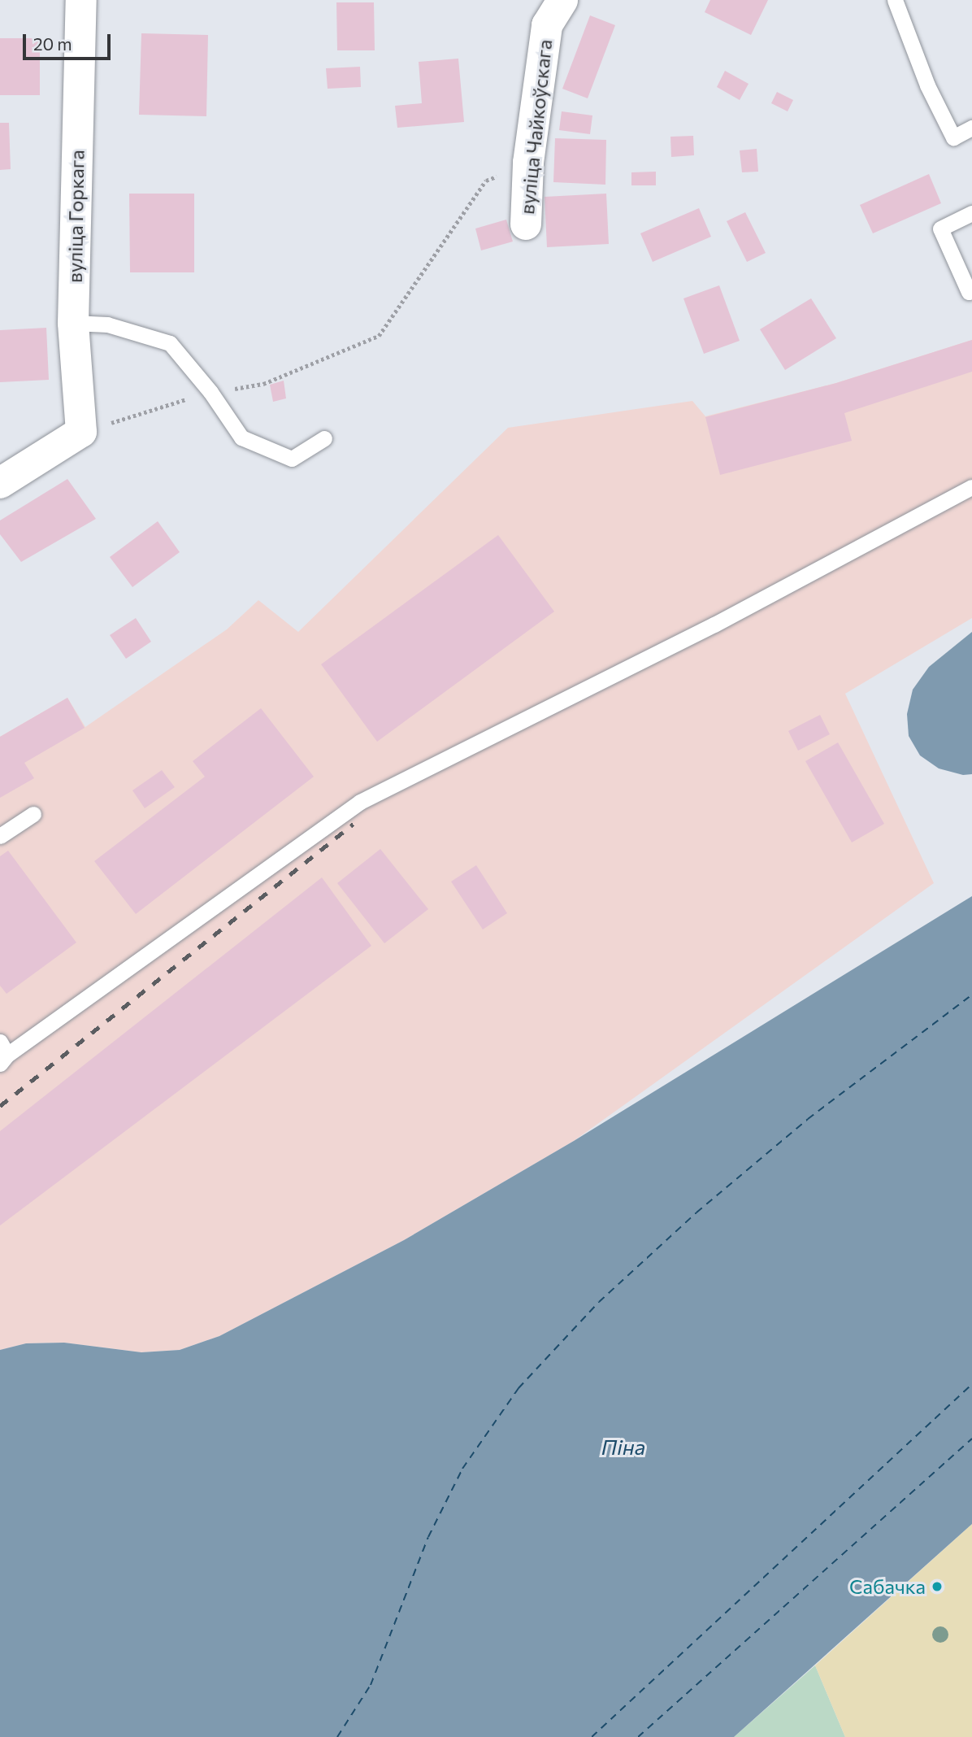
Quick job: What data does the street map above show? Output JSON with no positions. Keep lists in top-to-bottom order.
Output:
{
  "streets": {
    "street": ["вуліца Чайкоўскага", "вуліца Горкага"]
  },
  "water": ["Піна"],
  "places": ["Сабачка"],
  "scale_bar": "20 m"
}
